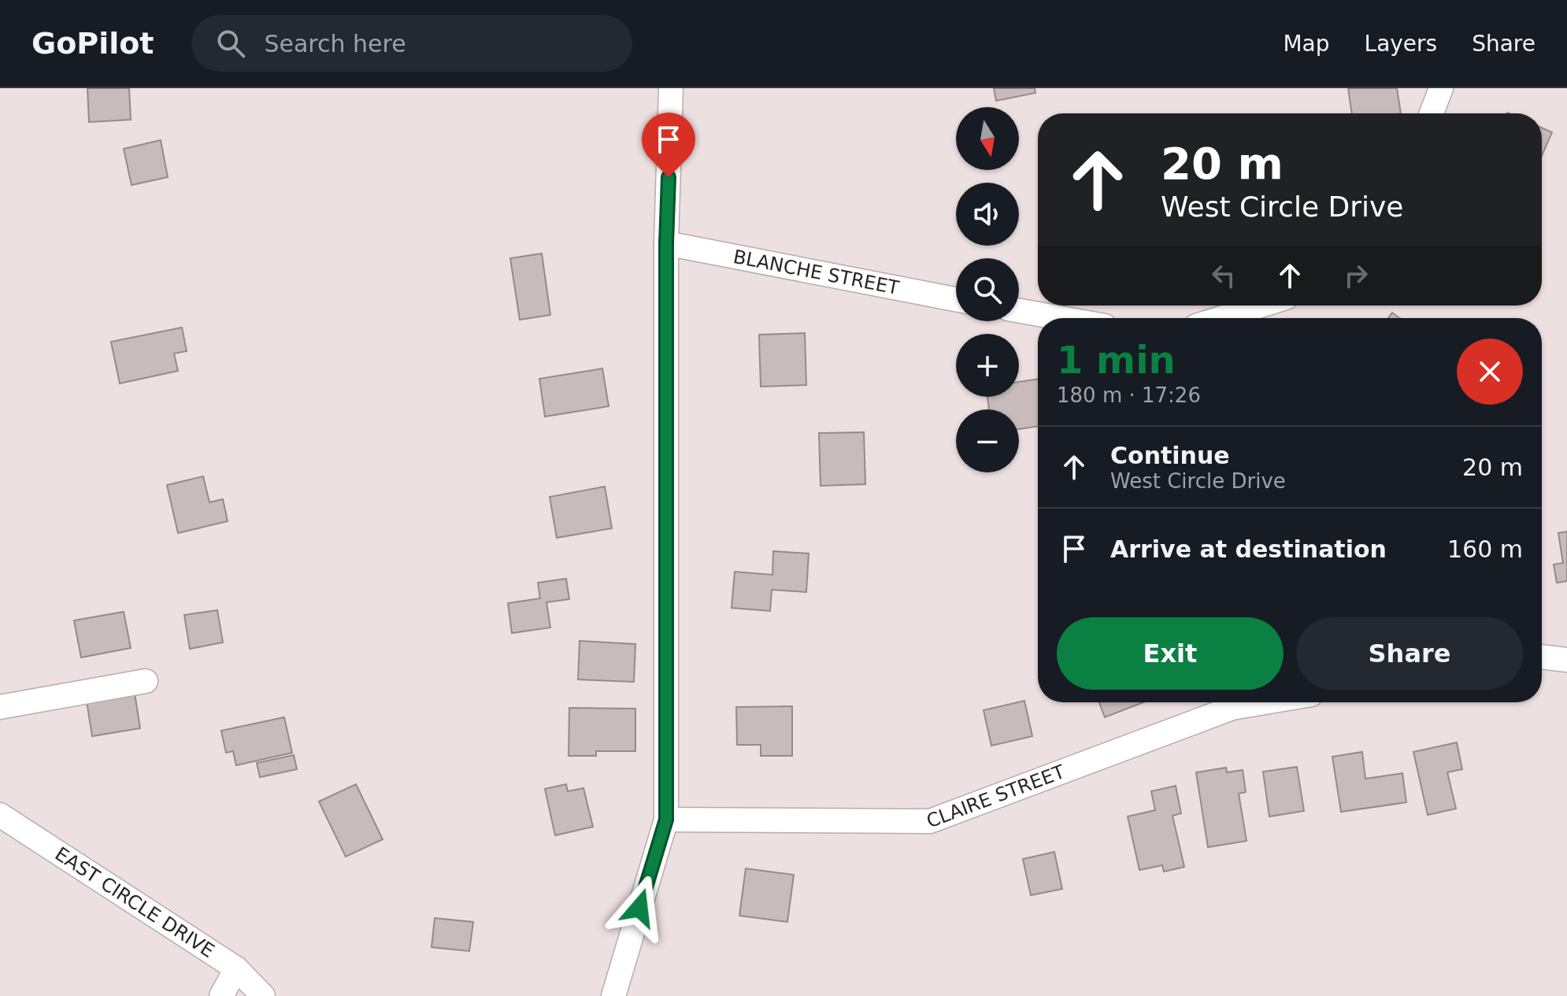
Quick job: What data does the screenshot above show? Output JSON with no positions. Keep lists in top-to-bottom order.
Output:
{
  "streets": {
    "street": ["BLANCHE STREET", "CLAIRE STREET", "EAST CIRCLE DRIVE"]
  },
  "north": "bottom",
  "page": {
    "header": "GoPilot",
    "search": "Search here",
    "nav": ["Map", "Layers", "Share"],
    "map_buttons": ["+", "−"],
    "turn": ["20 m", "West Circle Drive"],
    "heading": ["1 min", "180 m · 17:26"],
    "list": [
      {
        "name": "Continue",
        "note": "West Circle Drive",
        "value": "20 m"
      },
      {
        "name": "Arrive at destination",
        "value": "160 m"
      }
    ],
    "buttons": ["Exit", "Share"]
  }
}
